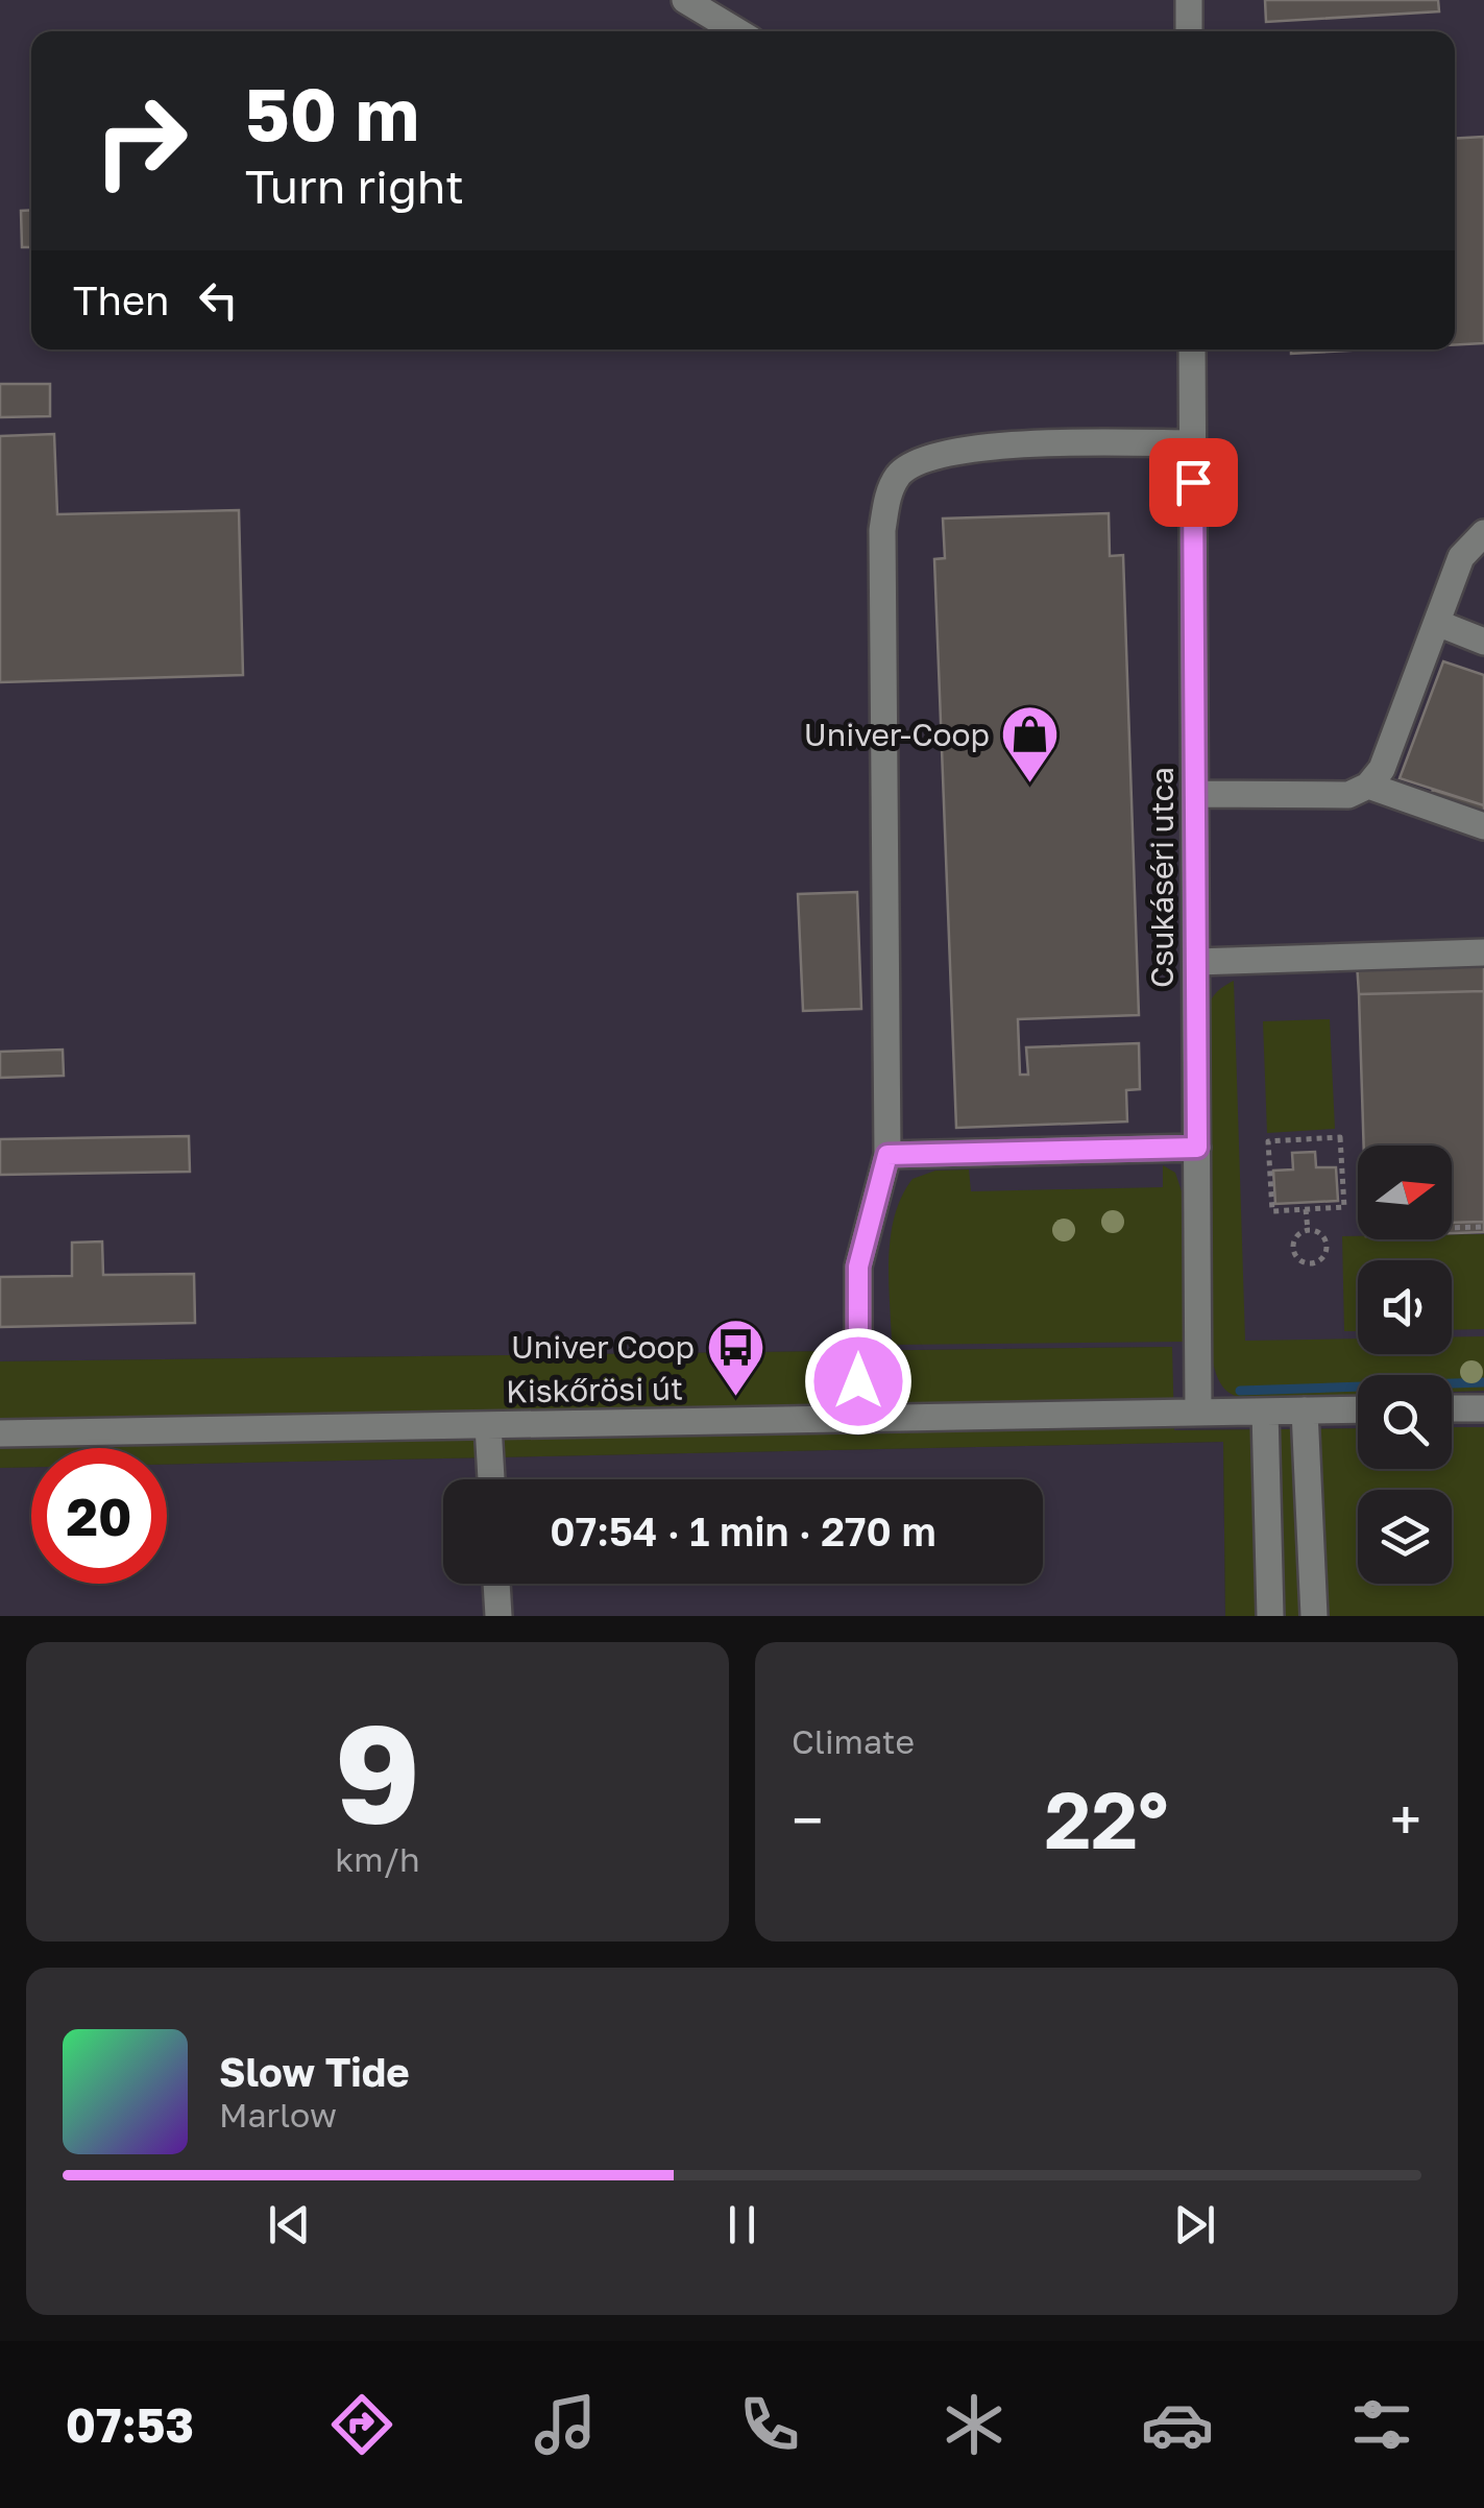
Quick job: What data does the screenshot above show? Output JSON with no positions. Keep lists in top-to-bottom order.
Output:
{
  "streets": {
    "street": ["Csukáséri utca", "Kiskőrösi út"]
  },
  "crossings": [
    ["Csukáséri utca", "Kiskőrösi út"]
  ],
  "places": {
    "shop": ["Univer-Coop"],
    "bus stop": ["Univer Coop"]
  },
  "north": "right",
  "page": {
    "turn": ["50 m", "Turn right"],
    "then": "Then",
    "limit": "20",
    "trip": "07:54 · 1 min · 270 m",
    "tile": [
      ["9", "km/h"],
      "Climate"
    ],
    "heat": ["−", "22°", "+"],
    "song": ["Slow Tide", "Marlow"],
    "tabs": "07:53"
  }
}
